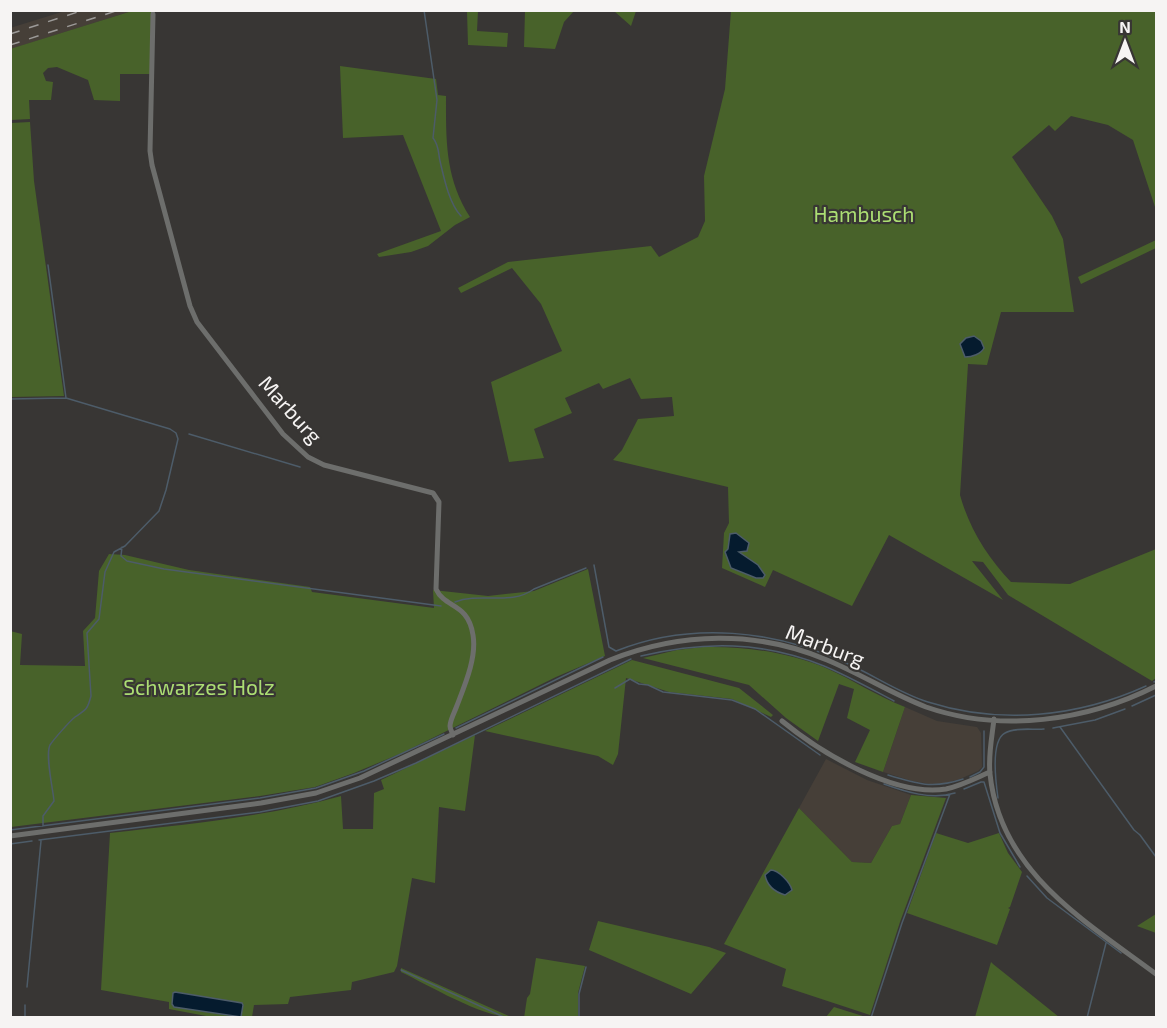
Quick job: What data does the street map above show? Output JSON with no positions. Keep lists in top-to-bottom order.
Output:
{
  "streets": {
    "street": ["Marburg"]
  },
  "parks": ["Hambusch", "Schwarzes Holz"],
  "north": "top"
}
